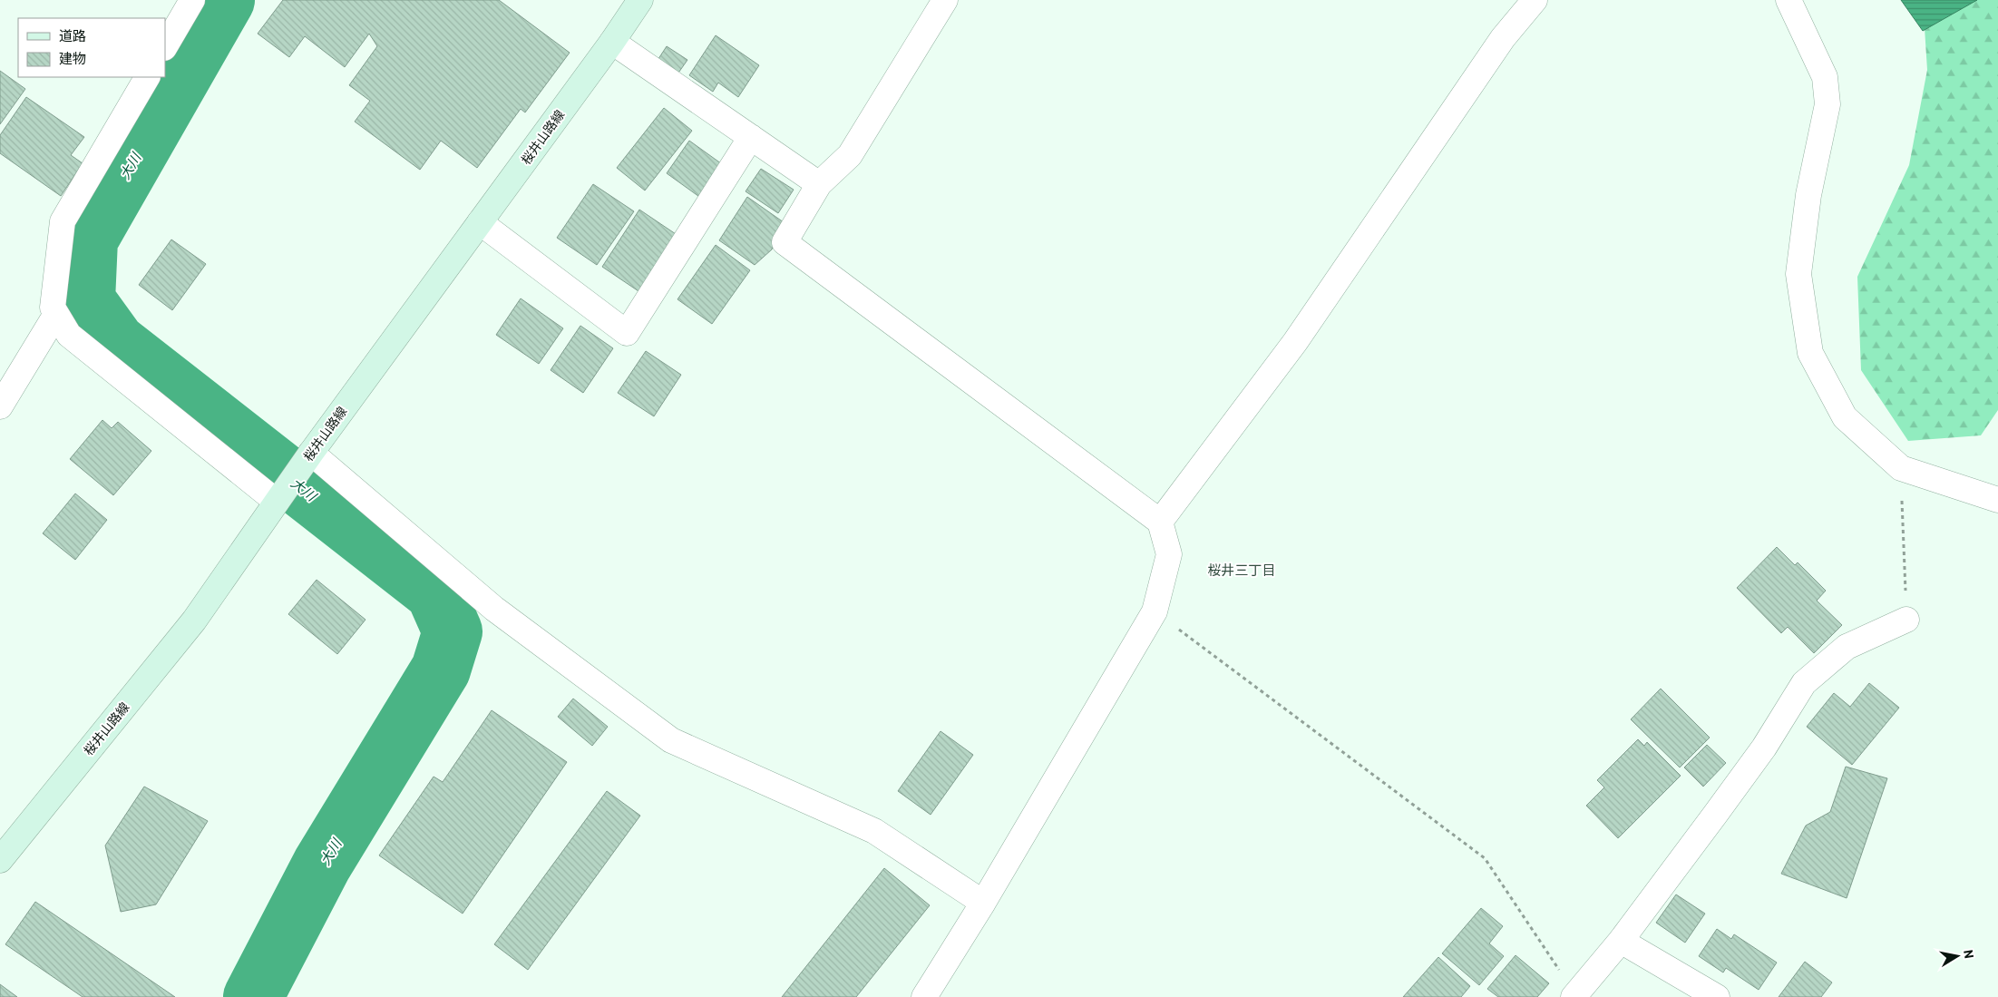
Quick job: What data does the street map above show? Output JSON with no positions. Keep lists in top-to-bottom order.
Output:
{
  "streets": {
    "main road": ["桜井山路線"]
  },
  "districts": ["桜井三丁目"],
  "water": ["大川"],
  "legend": ["道路", "建物"],
  "north": "right"
}
